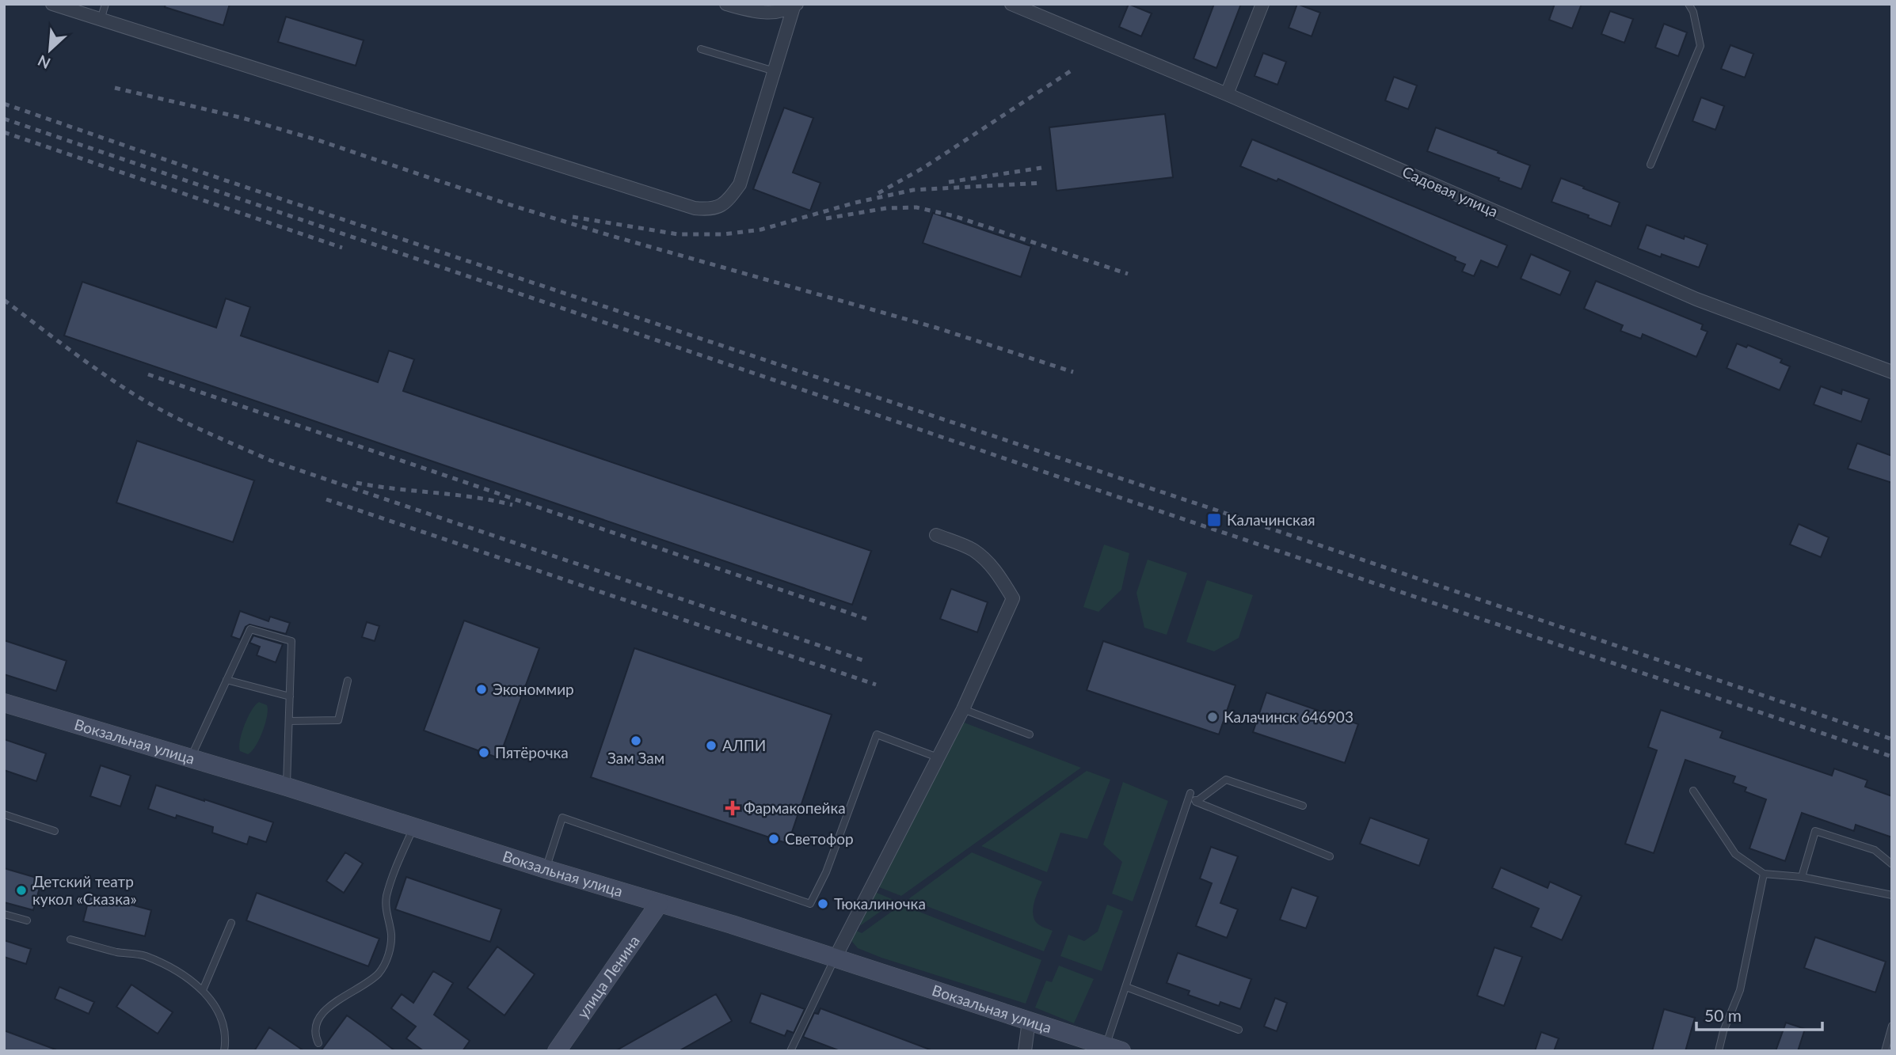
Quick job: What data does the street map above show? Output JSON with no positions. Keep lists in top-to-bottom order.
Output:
{
  "streets": {
    "main road": ["Вокзальная улица", "улица Ленина"],
    "street": ["Садовая улица"]
  },
  "crossings": [
    ["Вокзальная улица", "улица Ленина"]
  ],
  "places": {
    "transit": ["Калачинская"],
    "other": [
      "Экономмир",
      "Калачинск 646903",
      "Зам Зам",
      "АЛПИ",
      "Пятёрочка",
      "Светофор",
      "Детский театр кукол «Сказка»",
      "Тюкалиночка"
    ],
    "health": ["Фармакопейка"]
  },
  "scale_bar": "50 m",
  "north": "bottom left"
}
